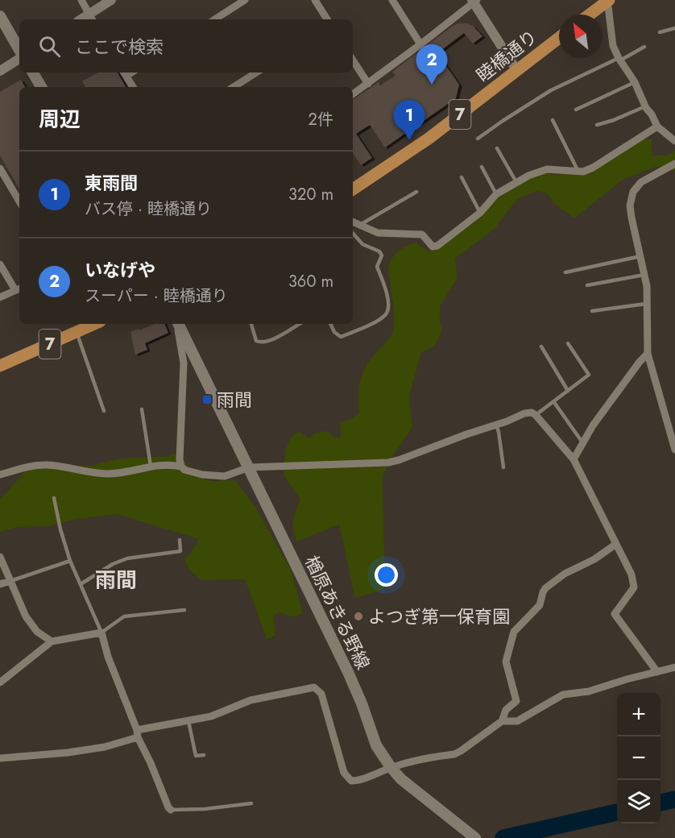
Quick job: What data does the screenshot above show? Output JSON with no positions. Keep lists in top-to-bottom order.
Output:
{
  "streets": {
    "main road": ["睦橋通り", "7", "楢原あきる野線"]
  },
  "districts": ["雨間"],
  "places": {
    "transit": ["雨間"],
    "other": ["よつぎ第一保育園"]
  },
  "north": "top left",
  "page": {
    "search": "ここで検索",
    "pins": ["2", "1"],
    "heading": ["周辺", "2件"],
    "list": [
      {
        "mark": "1",
        "name": "東雨間",
        "note": "バス停 · 睦橋通り",
        "value": "320 m"
      },
      {
        "mark": "2",
        "name": "いなげや",
        "note": "スーパー · 睦橋通り",
        "value": "360 m"
      }
    ],
    "map_buttons": ["+", "−"]
  }
}
